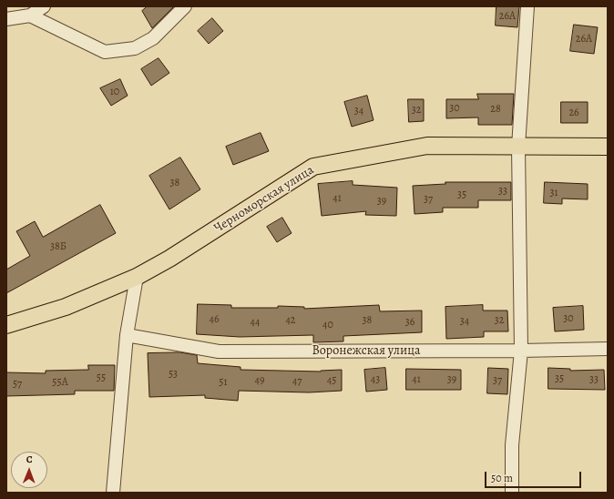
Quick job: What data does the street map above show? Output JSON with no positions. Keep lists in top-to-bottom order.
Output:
{
  "streets": {
    "main road": ["Черноморская улица"],
    "street": ["Воронежская улица"]
  },
  "house_numbers": [
    "26А",
    "26А",
    "10",
    "30",
    "28",
    "32",
    "34",
    "26",
    "38",
    "33",
    "31",
    "35",
    "41",
    "37",
    "39",
    "38Б",
    "30",
    "46",
    "42",
    "38",
    "32",
    "34",
    "44",
    "36",
    "40",
    "53",
    "55",
    "35",
    "43",
    "41",
    "39",
    "33",
    "49",
    "45",
    "37",
    "47",
    "55А",
    "51",
    "57"
  ],
  "scale_bar": "50 m",
  "north": "top"
}
